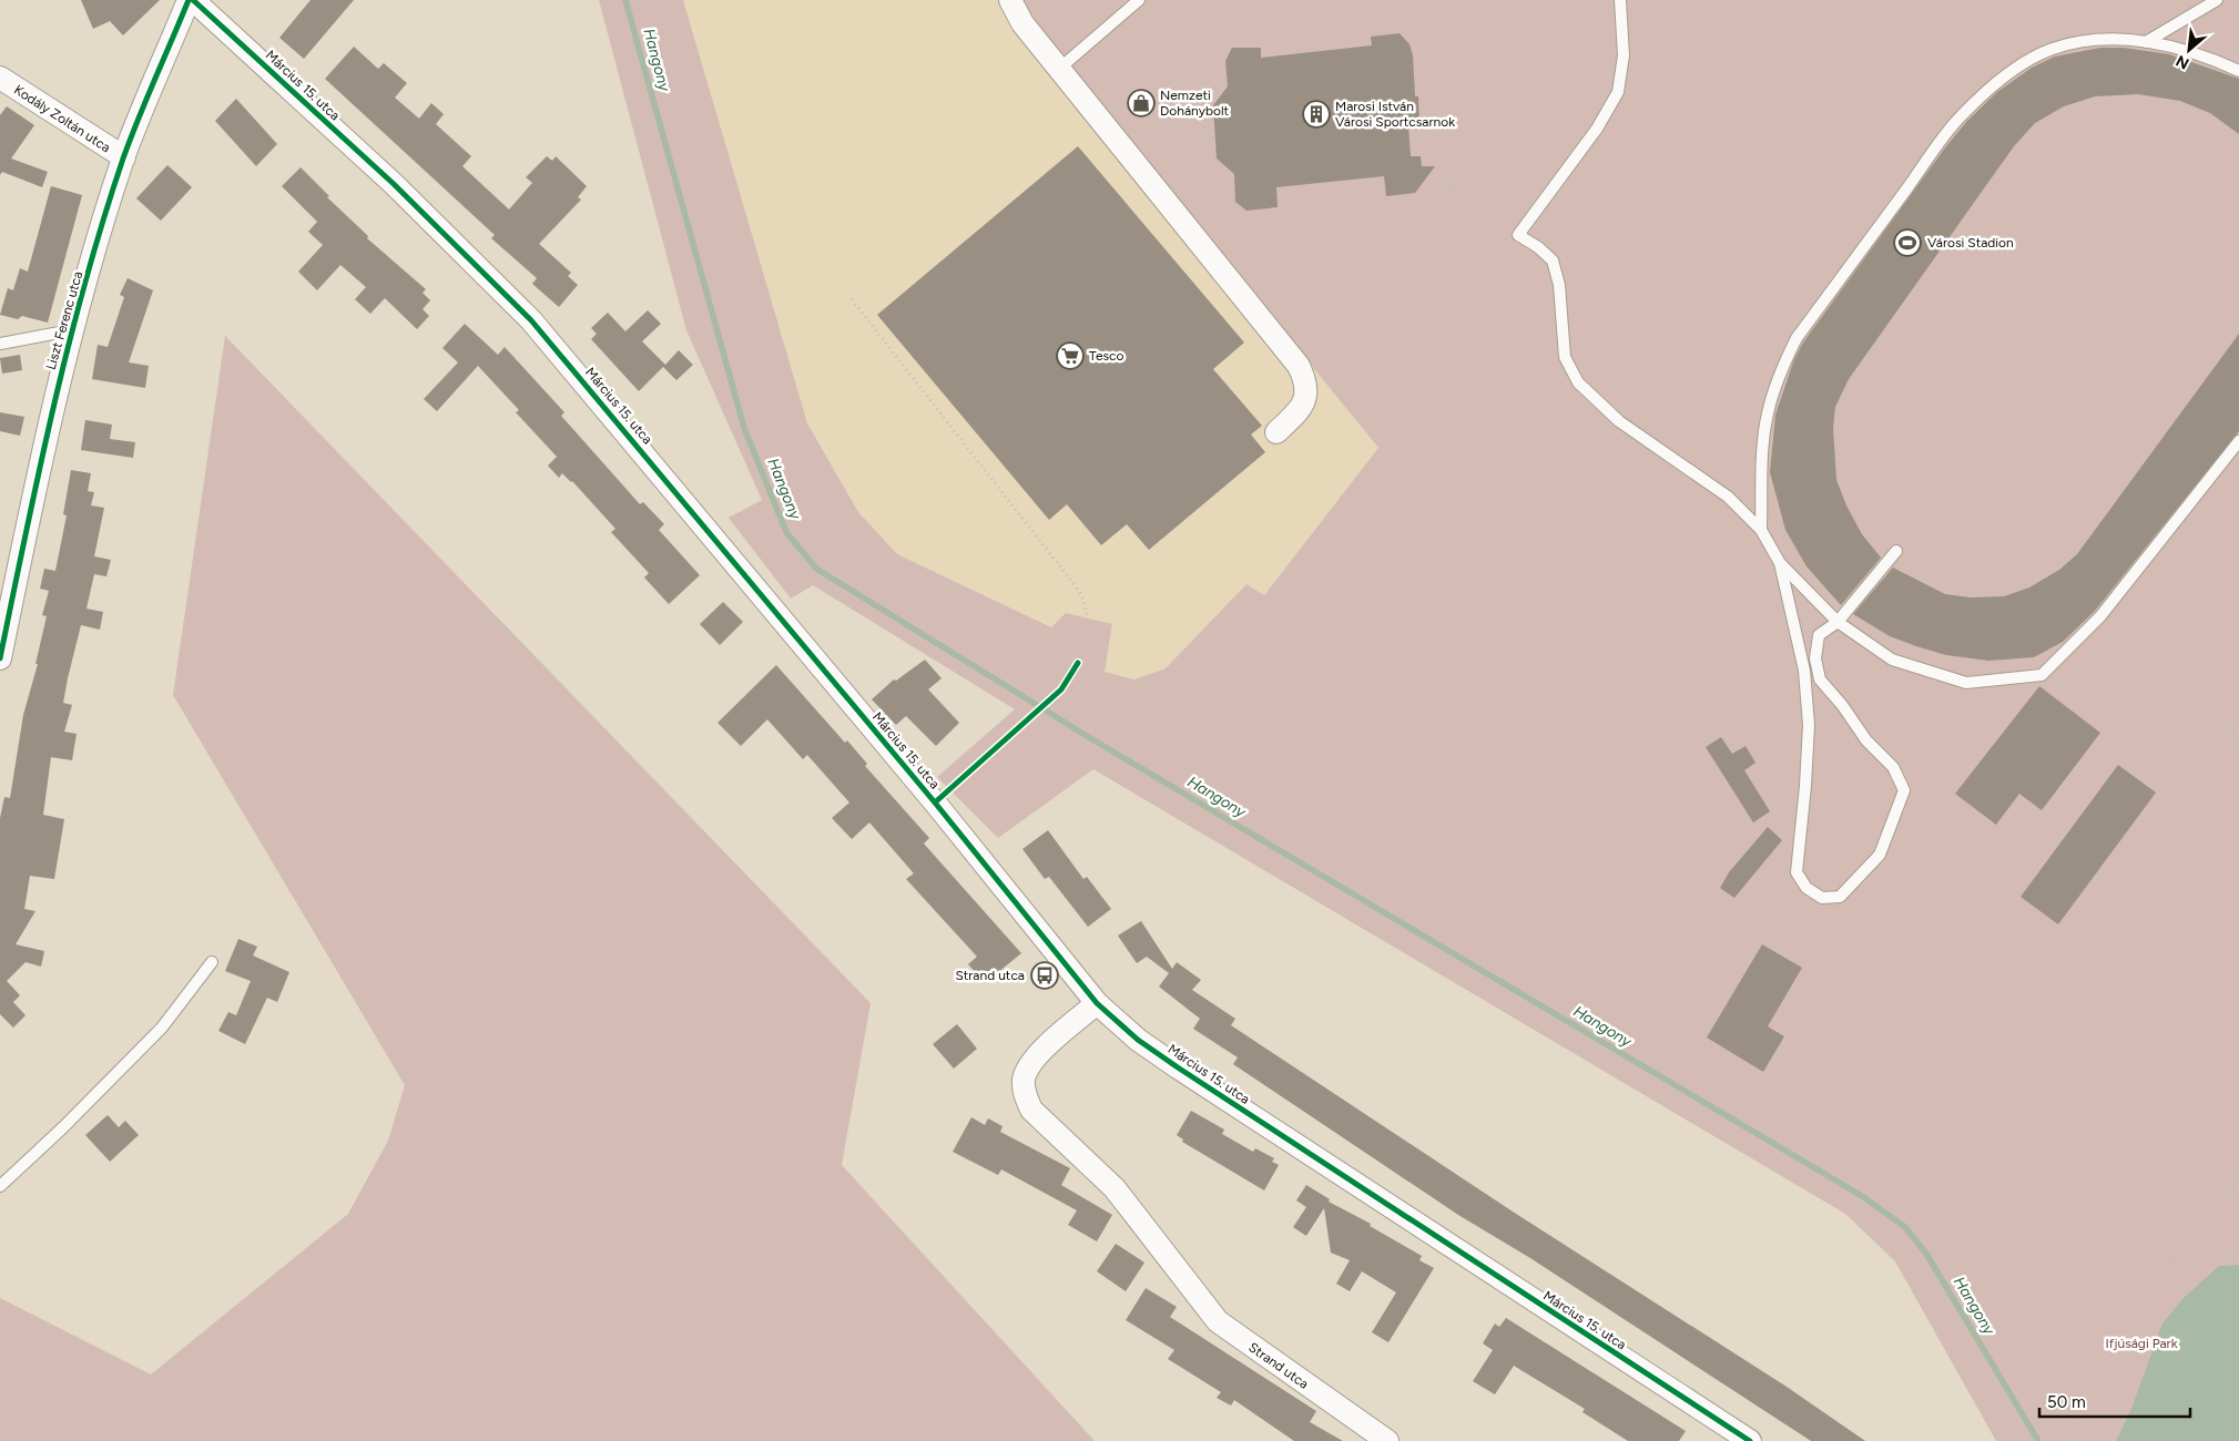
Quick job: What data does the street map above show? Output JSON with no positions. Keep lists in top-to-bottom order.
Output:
{
  "streets": {
    "street": [
      "Március 15. utca",
      "Kodály Zoltán utca",
      "Liszt Ferenc utca",
      "Strand utca"
    ]
  },
  "crossings": [
    ["Március 15. utca", "Liszt Ferenc utca"],
    ["Március 15. utca", "Strand utca"],
    ["Kodály Zoltán utca", "Liszt Ferenc utca"]
  ],
  "water": ["Hangony"],
  "parks": ["Ifjúsági Park"],
  "places": {
    "shop": ["Nemzeti Dohánybolt"],
    "building": ["Marosi István Városi Sportcsarnok"],
    "sports": ["Városi Stadion"],
    "supermarket": ["Tesco"],
    "bus stop": ["Strand utca"]
  },
  "scale_bar": "50 m",
  "north": "bottom left"
}
